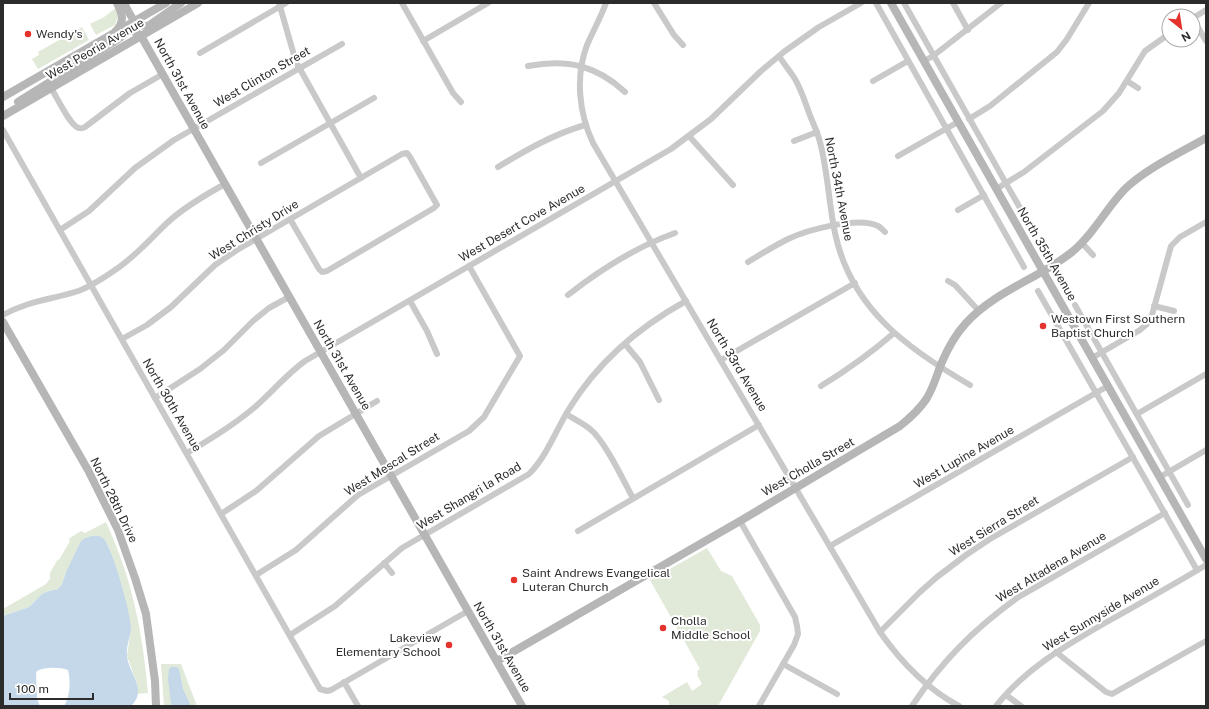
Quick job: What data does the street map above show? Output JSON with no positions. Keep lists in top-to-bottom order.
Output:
{
  "streets": {
    "street": [
      "West Peoria Avenue",
      "West Clinton Street",
      "North 31st Avenue",
      "North 34th Avenue",
      "West Desert Cove Avenue",
      "West Christy Drive",
      "North 35th Avenue",
      "North 33rd Avenue",
      "North 30th Avenue",
      "West Lupine Avenue",
      "West Mescal Street",
      "West Cholla Street",
      "West Shangri la Road",
      "North 28th Drive",
      "West Sierra Street",
      "West Altadena Avenue",
      "West Sunnyside Avenue"
    ]
  },
  "crossings": [
    ["West Peoria Avenue", "North 31st Avenue"],
    ["West Clinton Street", "North 31st Avenue"],
    ["West Clinton Street", "North 30th Avenue"],
    ["North 31st Avenue", "West Desert Cove Avenue"],
    ["North 31st Avenue", "West Christy Drive"],
    ["North 31st Avenue", "West Mescal Street"],
    ["North 31st Avenue", "West Cholla Street"],
    ["North 31st Avenue", "West Shangri la Road"],
    ["North 34th Avenue", "West Desert Cove Avenue"],
    ["North 34th Avenue", "West Cholla Street"],
    ["West Desert Cove Avenue", "North 33rd Avenue"],
    ["West Desert Cove Avenue", "North 30th Avenue"],
    ["West Desert Cove Avenue", "West Mescal Street"],
    ["West Christy Drive", "North 30th Avenue"],
    ["North 35th Avenue", "West Lupine Avenue"],
    ["North 35th Avenue", "West Cholla Street"],
    ["North 33rd Avenue", "West Lupine Avenue"],
    ["North 33rd Avenue", "West Cholla Street"],
    ["North 33rd Avenue", "West Shangri la Road"],
    ["North 33rd Avenue", "West Sierra Street"],
    ["North 33rd Avenue", "West Altadena Avenue"],
    ["North 30th Avenue", "West Mescal Street"],
    ["North 30th Avenue", "West Shangri la Road"]
  ],
  "places": [
    "Wendy's",
    "Westown First Southern Baptist Church",
    "Saint Andrews Evangelical Luteran Church",
    "Cholla Middle School",
    "Lakeview Elementary School"
  ],
  "scale_bar": "100 m",
  "north": "bottom right"
}
